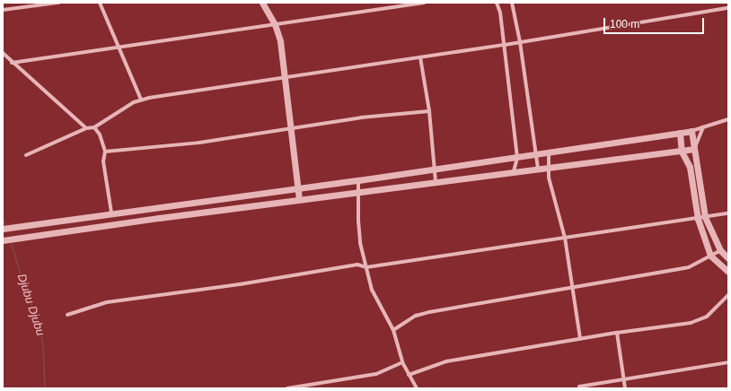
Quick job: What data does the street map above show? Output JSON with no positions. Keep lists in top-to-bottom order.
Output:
{
  "water": ["Djubu Djubu"],
  "scale_bar": "100 m"
}
